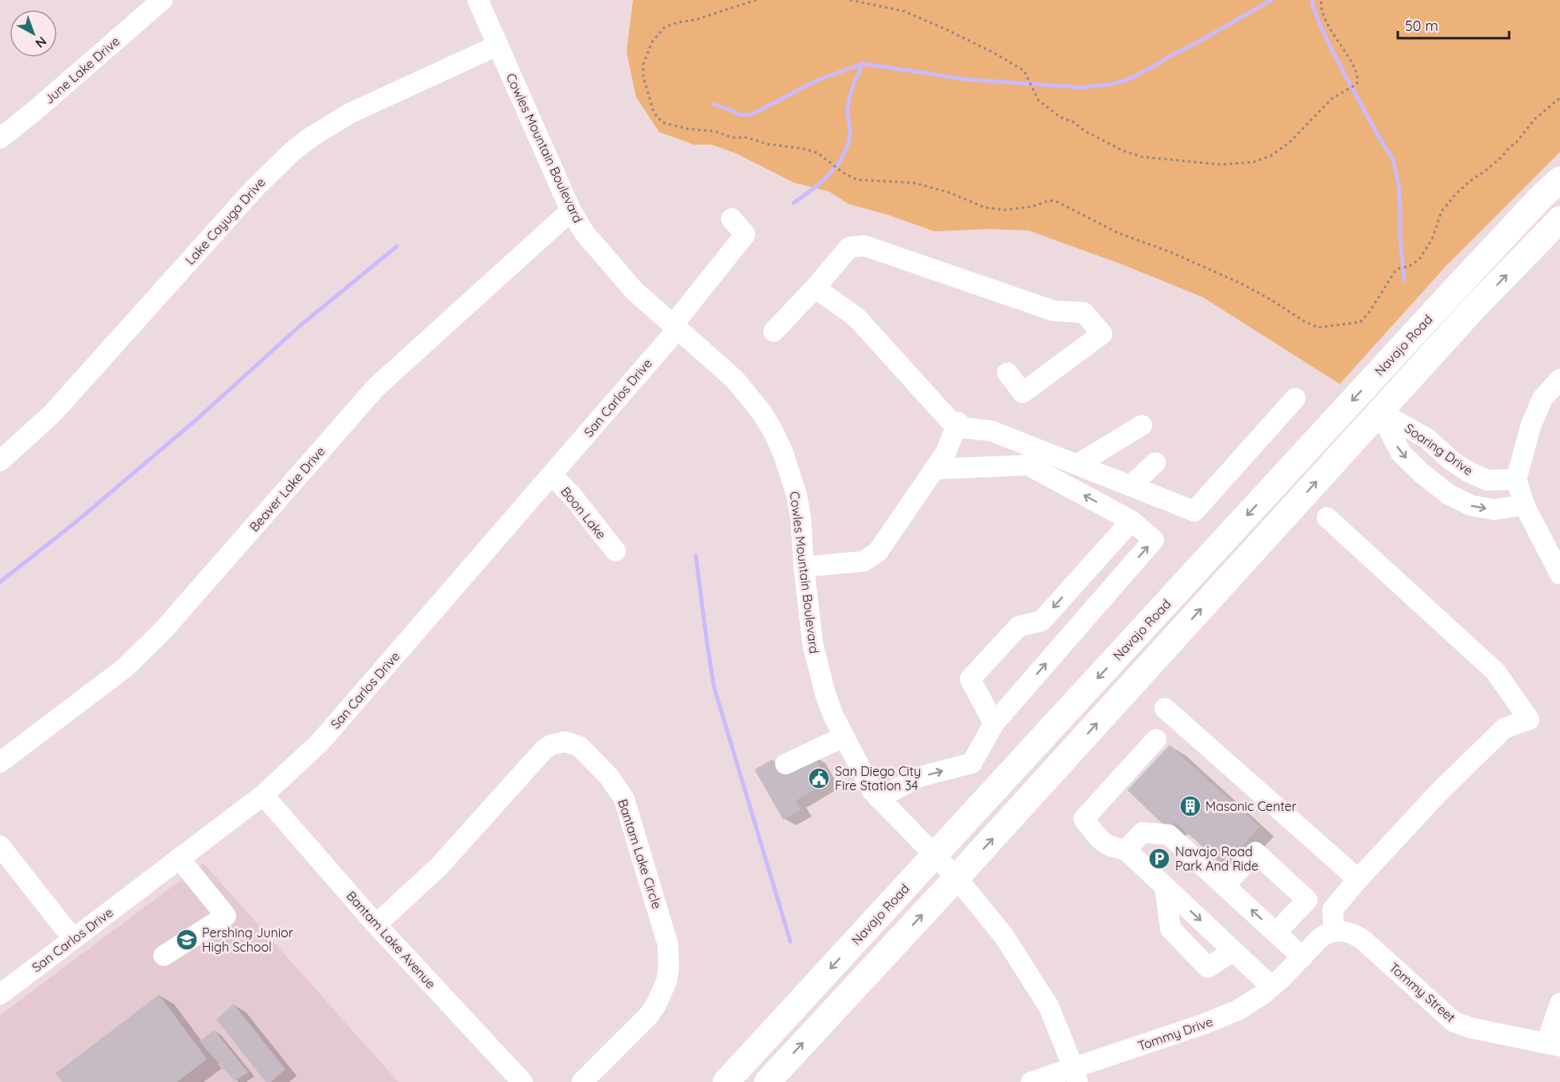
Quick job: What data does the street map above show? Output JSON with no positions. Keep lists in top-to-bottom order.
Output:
{
  "streets": {
    "main road": ["Navajo Road"],
    "street": [
      "June Lake Drive",
      "Cowles Mountain Boulevard",
      "Lake Cayuga Drive",
      "San Carlos Drive",
      "Soaring Drive",
      "Beaver Lake Drive",
      "Boon Lake",
      "Bantam Lake Circle",
      "Bantam Lake Avenue",
      "Tommy Street",
      "Tommy Drive"
    ]
  },
  "crossings": [
    ["Cowles Mountain Boulevard", "Lake Cayuga Drive"],
    ["Cowles Mountain Boulevard", "Navajo Road"],
    ["Cowles Mountain Boulevard", "San Carlos Drive"],
    ["Cowles Mountain Boulevard", "Beaver Lake Drive"],
    ["Cowles Mountain Boulevard", "Tommy Drive"],
    ["Navajo Road", "Soaring Drive"],
    ["San Carlos Drive", "Boon Lake"],
    ["San Carlos Drive", "Bantam Lake Avenue"],
    ["Bantam Lake Circle", "Bantam Lake Avenue"]
  ],
  "places": {
    "public building": ["San Diego City Fire Station 34"],
    "building": ["Masonic Center"],
    "parking": ["Navajo Road Park And Ride"],
    "school or university": ["Pershing Junior High School"]
  },
  "scale_bar": "50 m",
  "north": "bottom right"
}
